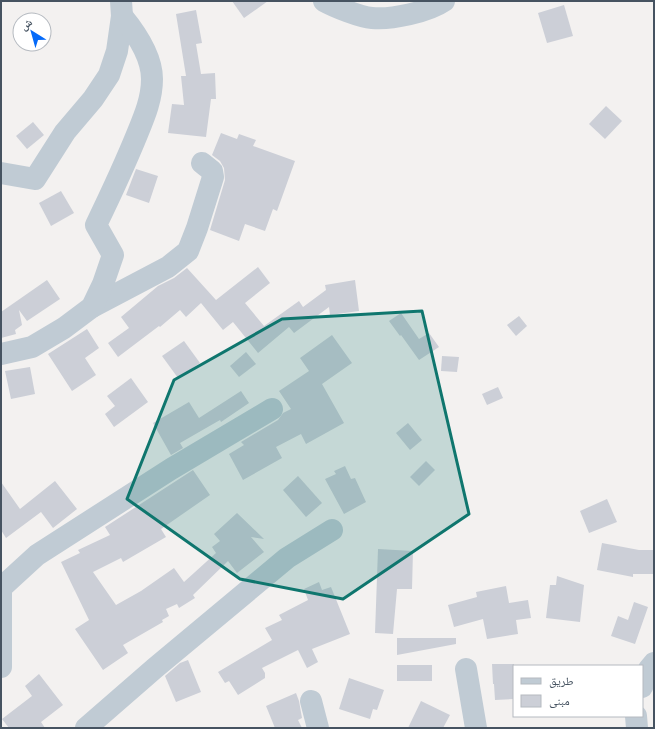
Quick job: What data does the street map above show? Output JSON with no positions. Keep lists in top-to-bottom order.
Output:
{
  "legend": ["طريق", "مبنى"],
  "north": "top left"
}
